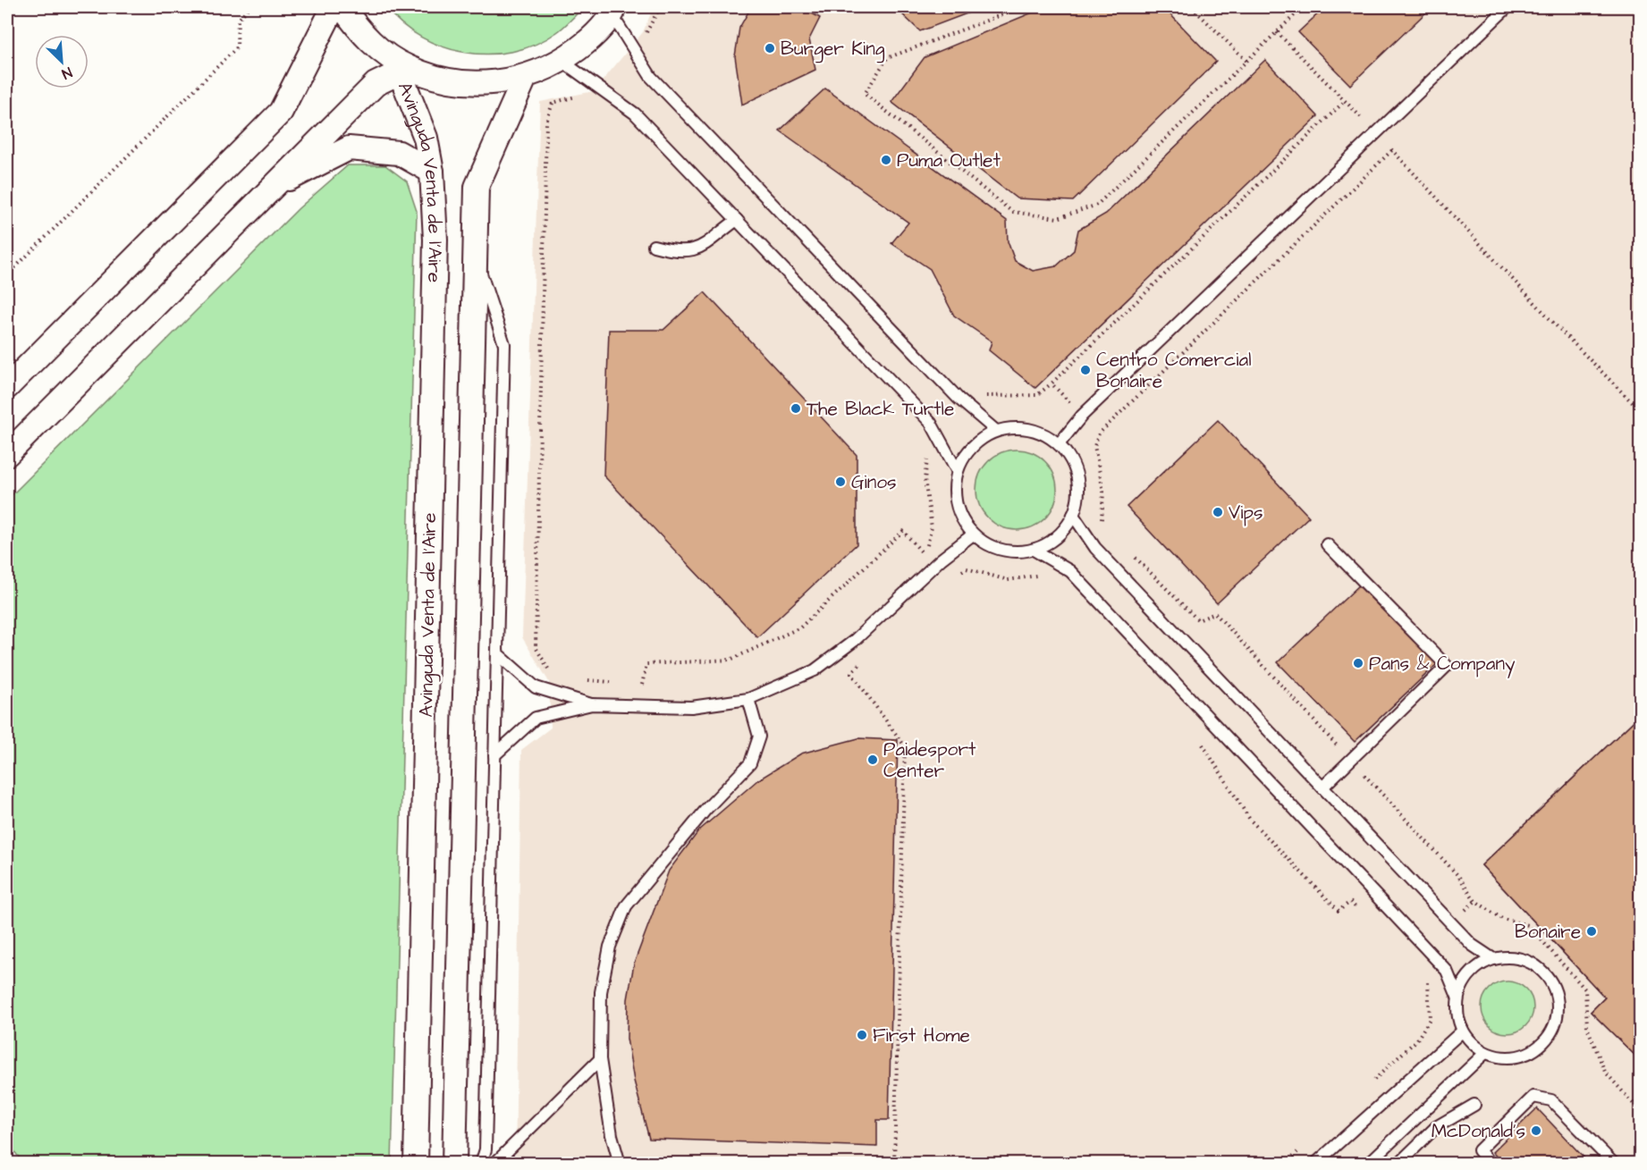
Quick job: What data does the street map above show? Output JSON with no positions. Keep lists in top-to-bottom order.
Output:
{
  "streets": {
    "street": ["Avinguda Venta de l'Aire"]
  },
  "places": [
    "Burger King",
    "Puma Outlet",
    "Centro Comercial Bonaire",
    "The Black Turtle",
    "Ginos",
    "Vips",
    "Pans & Company",
    "Paidesport Center",
    "Bonaire",
    "First Home",
    "McDonald's"
  ],
  "north": "bottom right"
}
